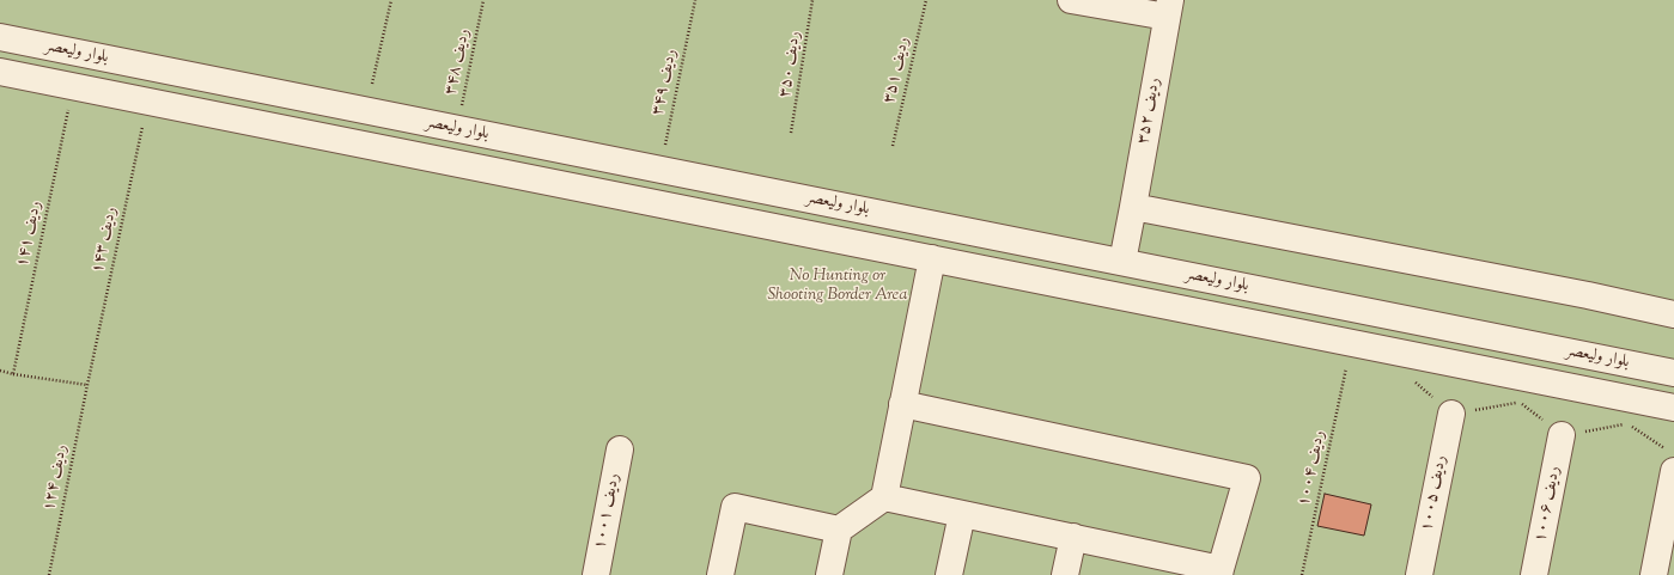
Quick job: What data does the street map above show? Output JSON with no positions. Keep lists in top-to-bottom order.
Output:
{
  "streets": {
    "street": [
      "بلوار ولیعصر",
      "ردیف ۳۵۲",
      "ردیف ۱۰۰۵",
      "ردیف ۱۰۰۶",
      "ردیف ۱۰۰۱"
    ],
    "path": [
      "ردیف ۳۴۸",
      "ردیف ۳۵۰",
      "ردیف ۳۵۱",
      "ردیف ۳۴۹",
      "ردیف ۱۴۱",
      "ردیف ۱۴۳",
      "ردیف ۱۰۰۴",
      "ردیف ۱۲۴"
    ]
  },
  "crossings": [
    ["بلوار ولیعصر", "ردیف ۳۴۸"],
    ["بلوار ولیعصر", "ردیف ۳۴۹"],
    ["بلوار ولیعصر", "ردیف ۳۵۲"],
    ["بلوار ولیعصر", "ردیف ۱۴۱"],
    ["بلوار ولیعصر", "ردیف ۱۴۳"],
    ["ردیف ۱۴۳", "ردیف ۱۲۴"]
  ],
  "parks": ["No Hunting or Shooting Border Area"]
}
